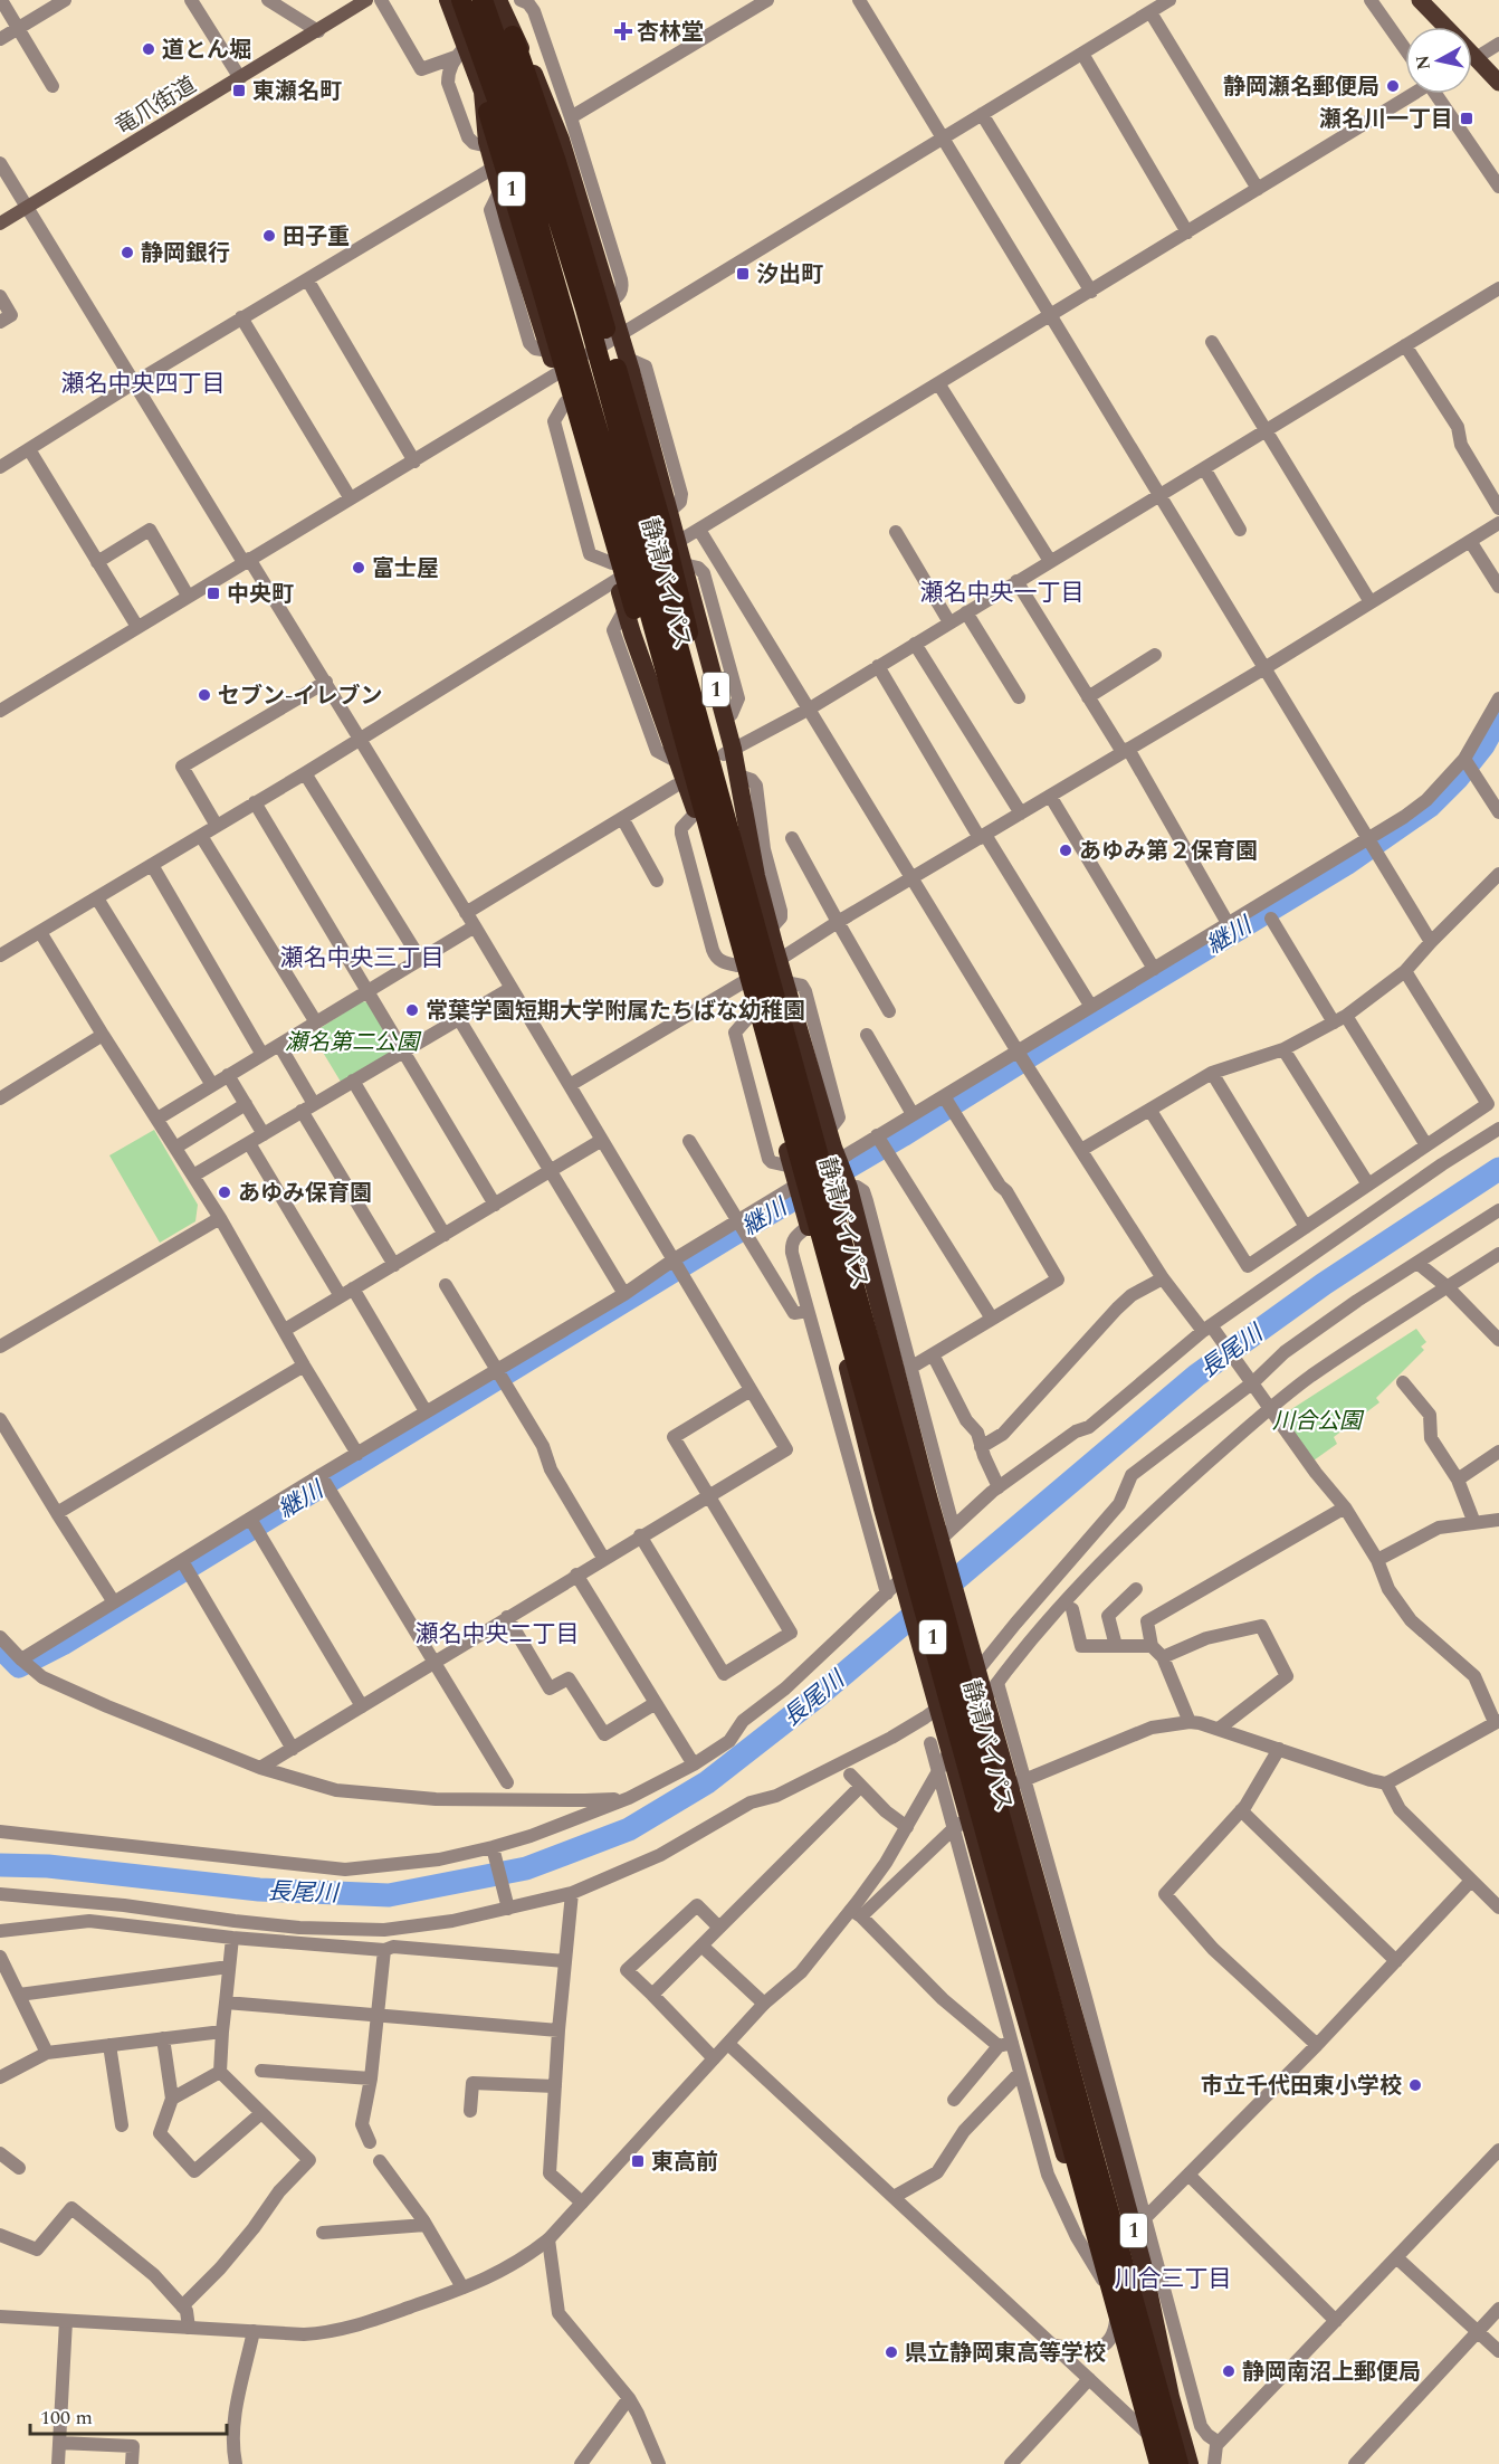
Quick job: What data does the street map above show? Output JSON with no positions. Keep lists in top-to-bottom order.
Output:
{
  "streets": {
    "highway": ["1", "静清バイパス"],
    "main road": ["竜爪街道"]
  },
  "crossings": [
    ["1", "静清バイパス"]
  ],
  "districts": [
    "瀬名中央四丁目",
    "瀬名中央一丁目",
    "瀬名中央三丁目",
    "瀬名中央二丁目",
    "川合三丁目"
  ],
  "water": ["継川", "長尾川"],
  "parks": ["瀬名第二公園", "川合公園"],
  "places": {
    "health": ["杏林堂"],
    "other": [
      "道とん堀",
      "静岡瀬名郵便局",
      "田子重",
      "静岡銀行",
      "富士屋",
      "セブン-イレブン",
      "あゆみ第２保育園",
      "常葉学園短期大学附属たちばな幼稚園",
      "あゆみ保育園",
      "市立千代田東小学校",
      "県立静岡東高等学校",
      "静岡南沼上郵便局"
    ],
    "transit": [
      "東瀬名町",
      "瀬名川一丁目",
      "汐出町",
      "中央町",
      "東高前"
    ]
  },
  "scale_bar": "100 m",
  "north": "left"
}
